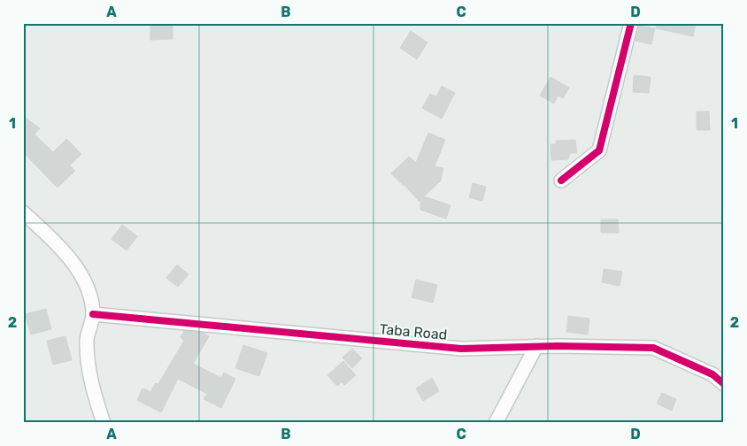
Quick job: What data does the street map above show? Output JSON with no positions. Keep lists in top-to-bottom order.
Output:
{
  "streets": {
    "street": ["Taba Road"]
  },
  "grid": {
    "columns": [
      "A",
      "B",
      "C",
      "D"
    ],
    "rows": ["1", "2"]
  }
}
